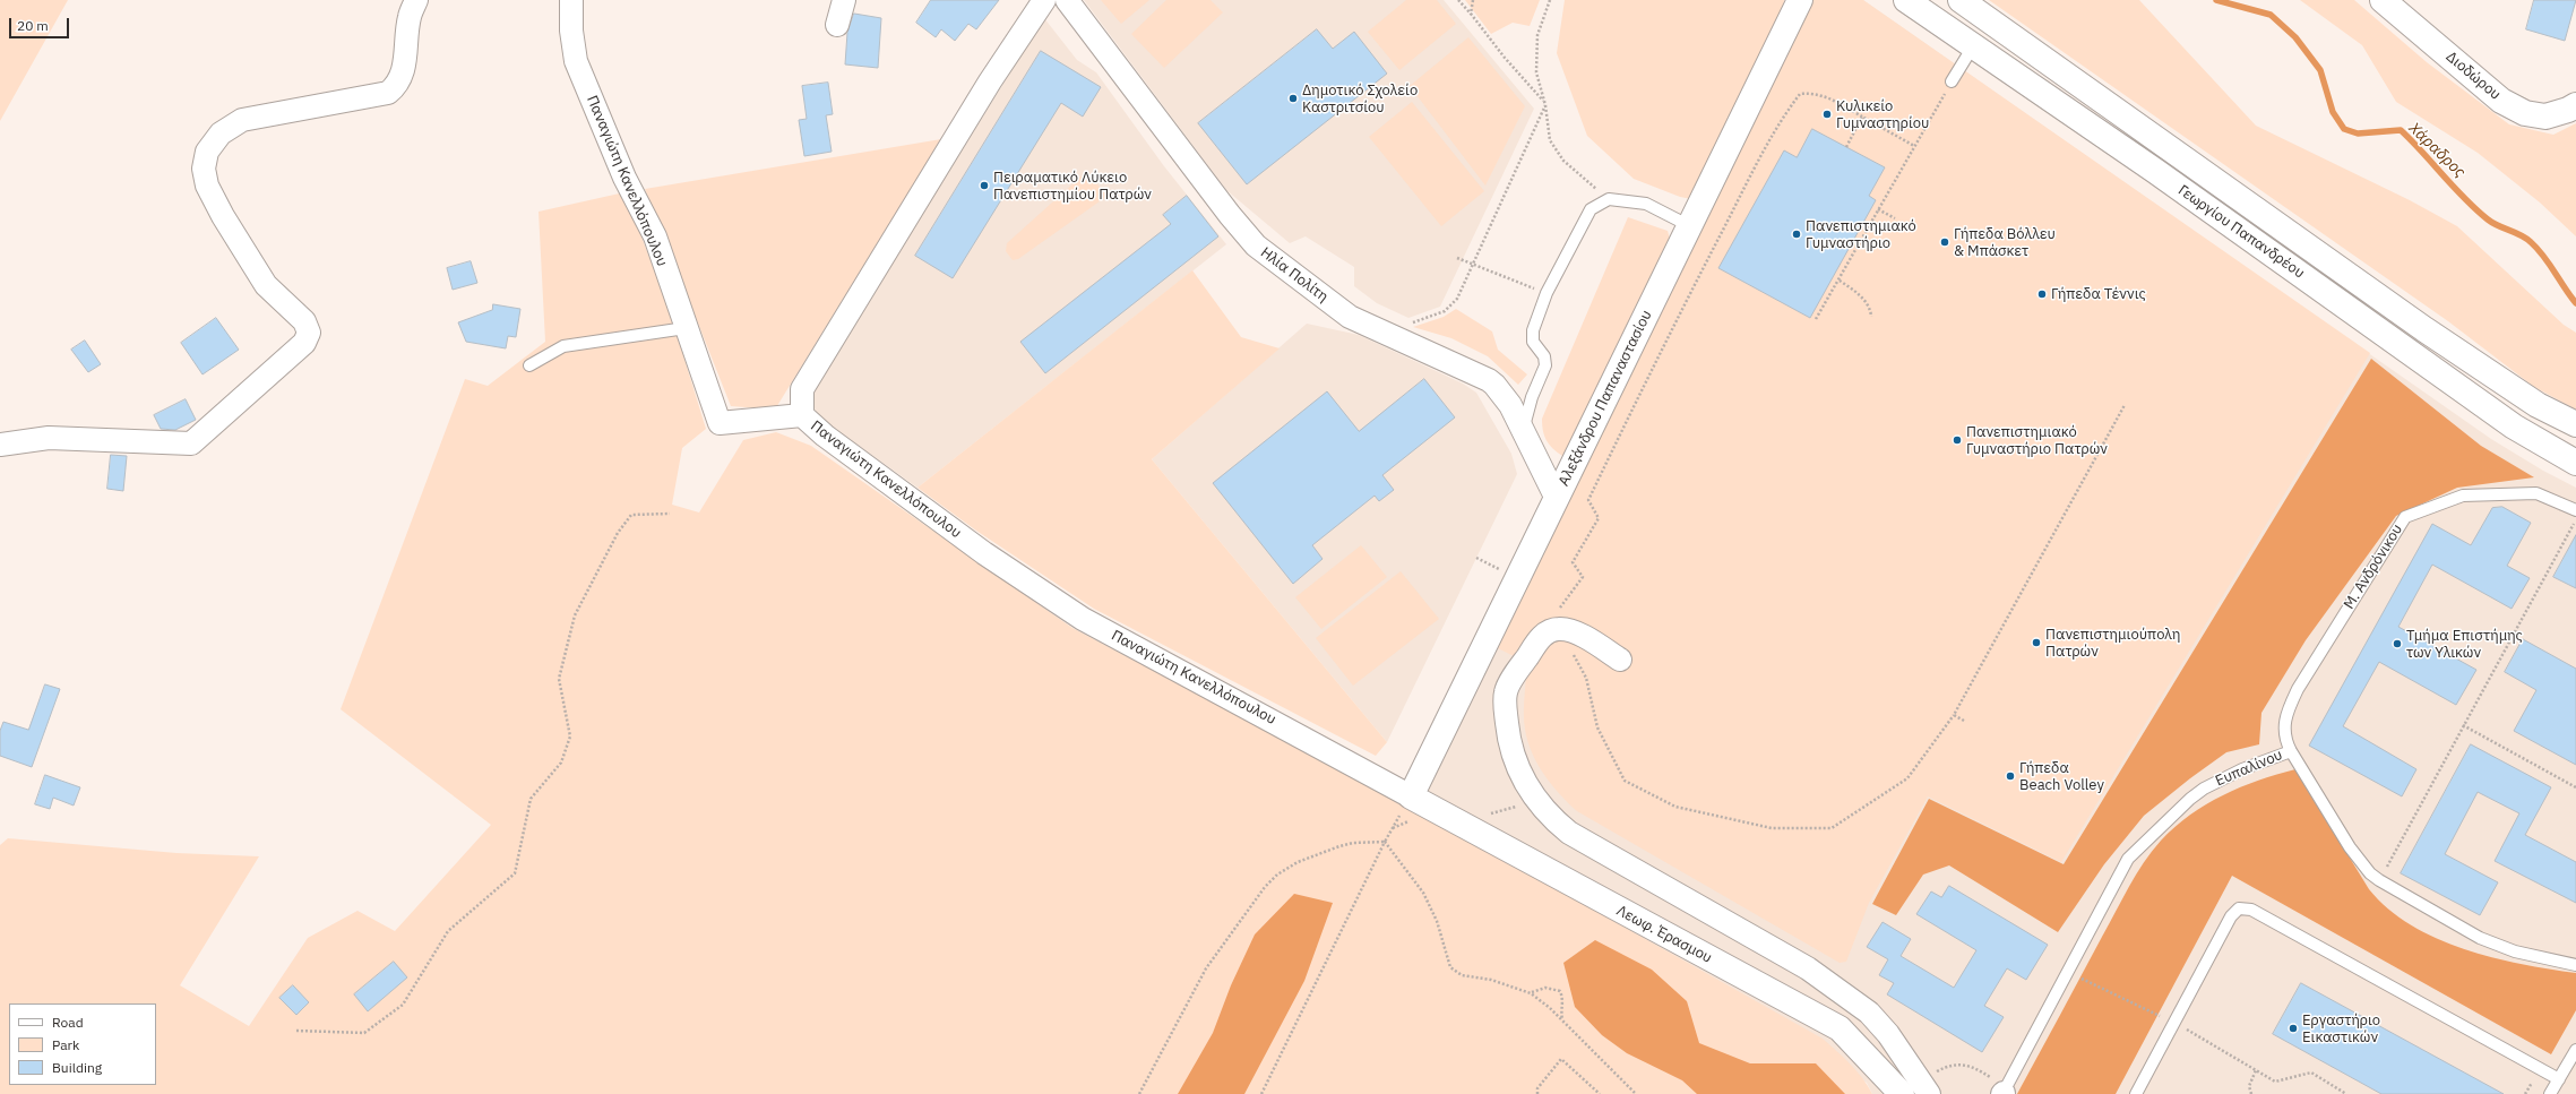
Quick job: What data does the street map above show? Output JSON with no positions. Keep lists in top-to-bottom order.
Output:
{
  "streets": {
    "street": [
      "Διοδώρου",
      "Παναγιώτη Κανελλόπουλου",
      "Γεωργίου Παπανδρέου",
      "Ηλία Πολίτη",
      "Αλεξάνδρου Παπαναστασίου",
      "Λεωφ. Έρασμου"
    ],
    "lane": ["Μ. Ανδρόνικου", "Ευπαλίνου"]
  },
  "crossings": [
    ["Παναγιώτη Κανελλόπουλου", "Αλεξάνδρου Παπαναστασίου"],
    ["Παναγιώτη Κανελλόπουλου", "Λεωφ. Έρασμου"],
    ["Ηλία Πολίτη", "Αλεξάνδρου Παπαναστασίου"],
    ["Αλεξάνδρου Παπαναστασίου", "Λεωφ. Έρασμου"],
    ["Μ. Ανδρόνικου", "Ευπαλίνου"]
  ],
  "water": ["Χάραδρος"],
  "places": [
    "Δημοτικό Σχολείο Καστριτσίου",
    "Κυλικείο Γυμναστηρίου",
    "Πειραματικό Λύκειο Πανεπιστημίου Πατρών",
    "Πανεπιστημιακό Γυμναστήριο",
    "Γήπεδα Βόλλευ & Μπάσκετ",
    "Γήπεδα Τέννις",
    "Πανεπιστημιακό Γυμναστήριο Πατρών",
    "Πανεπιστημιούπολη Πατρών",
    "Τμήμα Επιστήμης των Υλικών",
    "Γήπεδα Beach Volley",
    "Εργαστήριο Εικαστικών"
  ],
  "legend": ["Road", "Park", "Building"],
  "scale_bar": "20 m"
}
